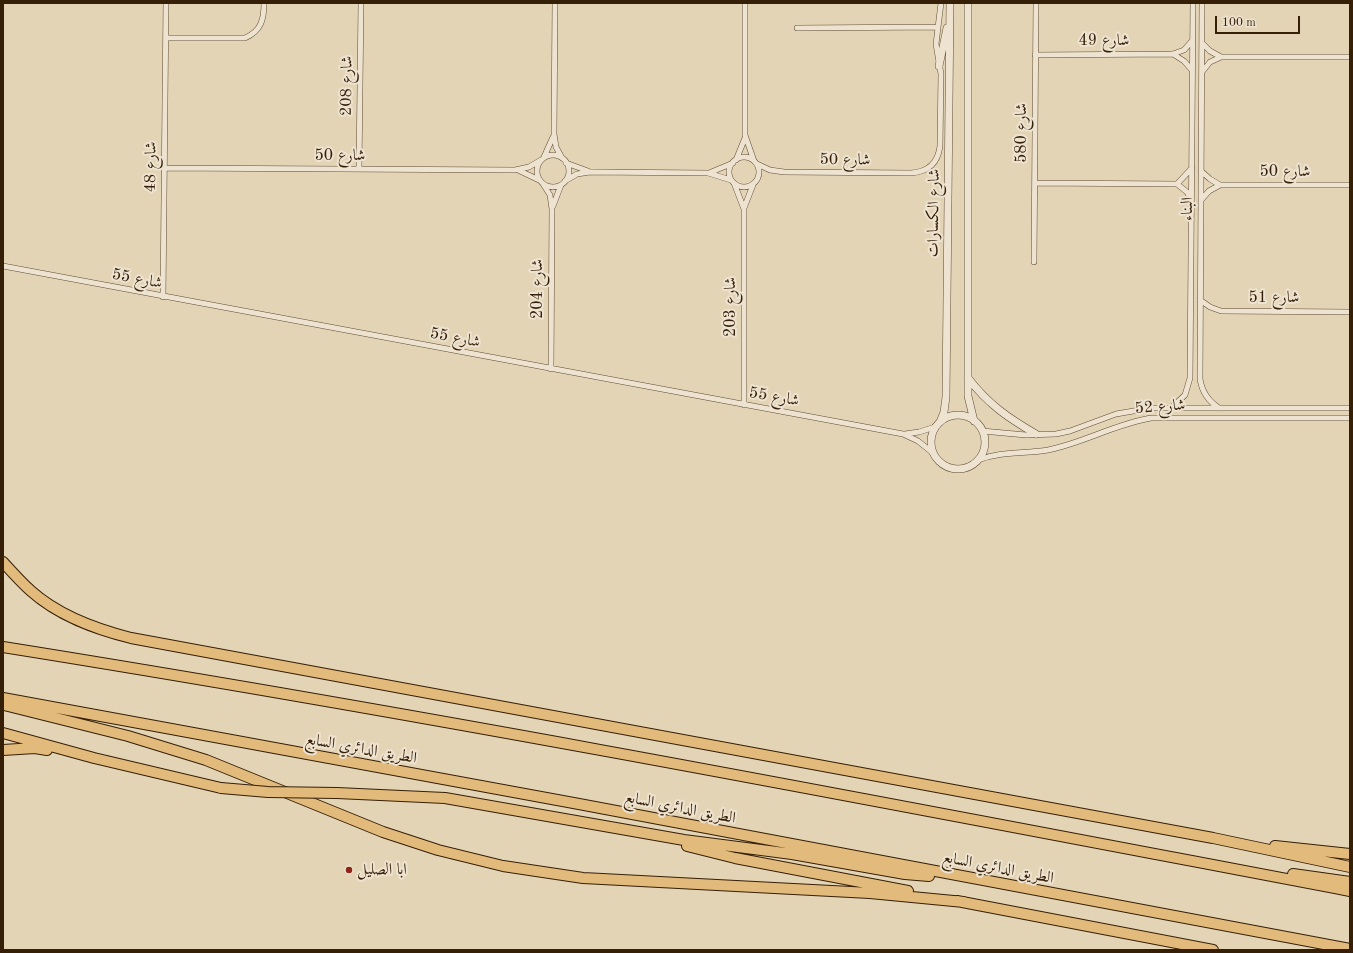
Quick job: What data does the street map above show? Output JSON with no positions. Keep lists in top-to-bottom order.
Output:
{
  "streets": {
    "highway": ["الطريق الدائري السابع"],
    "street": [
      "شارع 49",
      "شارع 208",
      "شارع 580",
      "شارع 50",
      "شارع 48",
      "البناء",
      "شارع الكسارات",
      "شارع 55",
      "شارع 204",
      "شارع 51",
      "شارع 203",
      "شارع 52"
    ]
  },
  "crossings": [
    ["شارع 49", "شارع 580"],
    ["شارع 208", "شارع 50"],
    ["شارع 50", "شارع 48"],
    ["شارع 50", "شارع الكسارات"],
    ["شارع 50", "شارع 204"],
    ["شارع 50", "شارع 203"],
    ["شارع 48", "شارع 55"],
    ["البناء", "شارع 51"],
    ["البناء", "شارع 52"],
    ["شارع الكسارات", "شارع 55"],
    ["شارع الكسارات", "شارع 52"],
    ["شارع 55", "شارع 204"],
    ["شارع 55", "شارع 203"],
    ["شارع 55", "شارع 52"]
  ],
  "places": ["ابا الصليل"],
  "scale_bar": "100 m"
}
